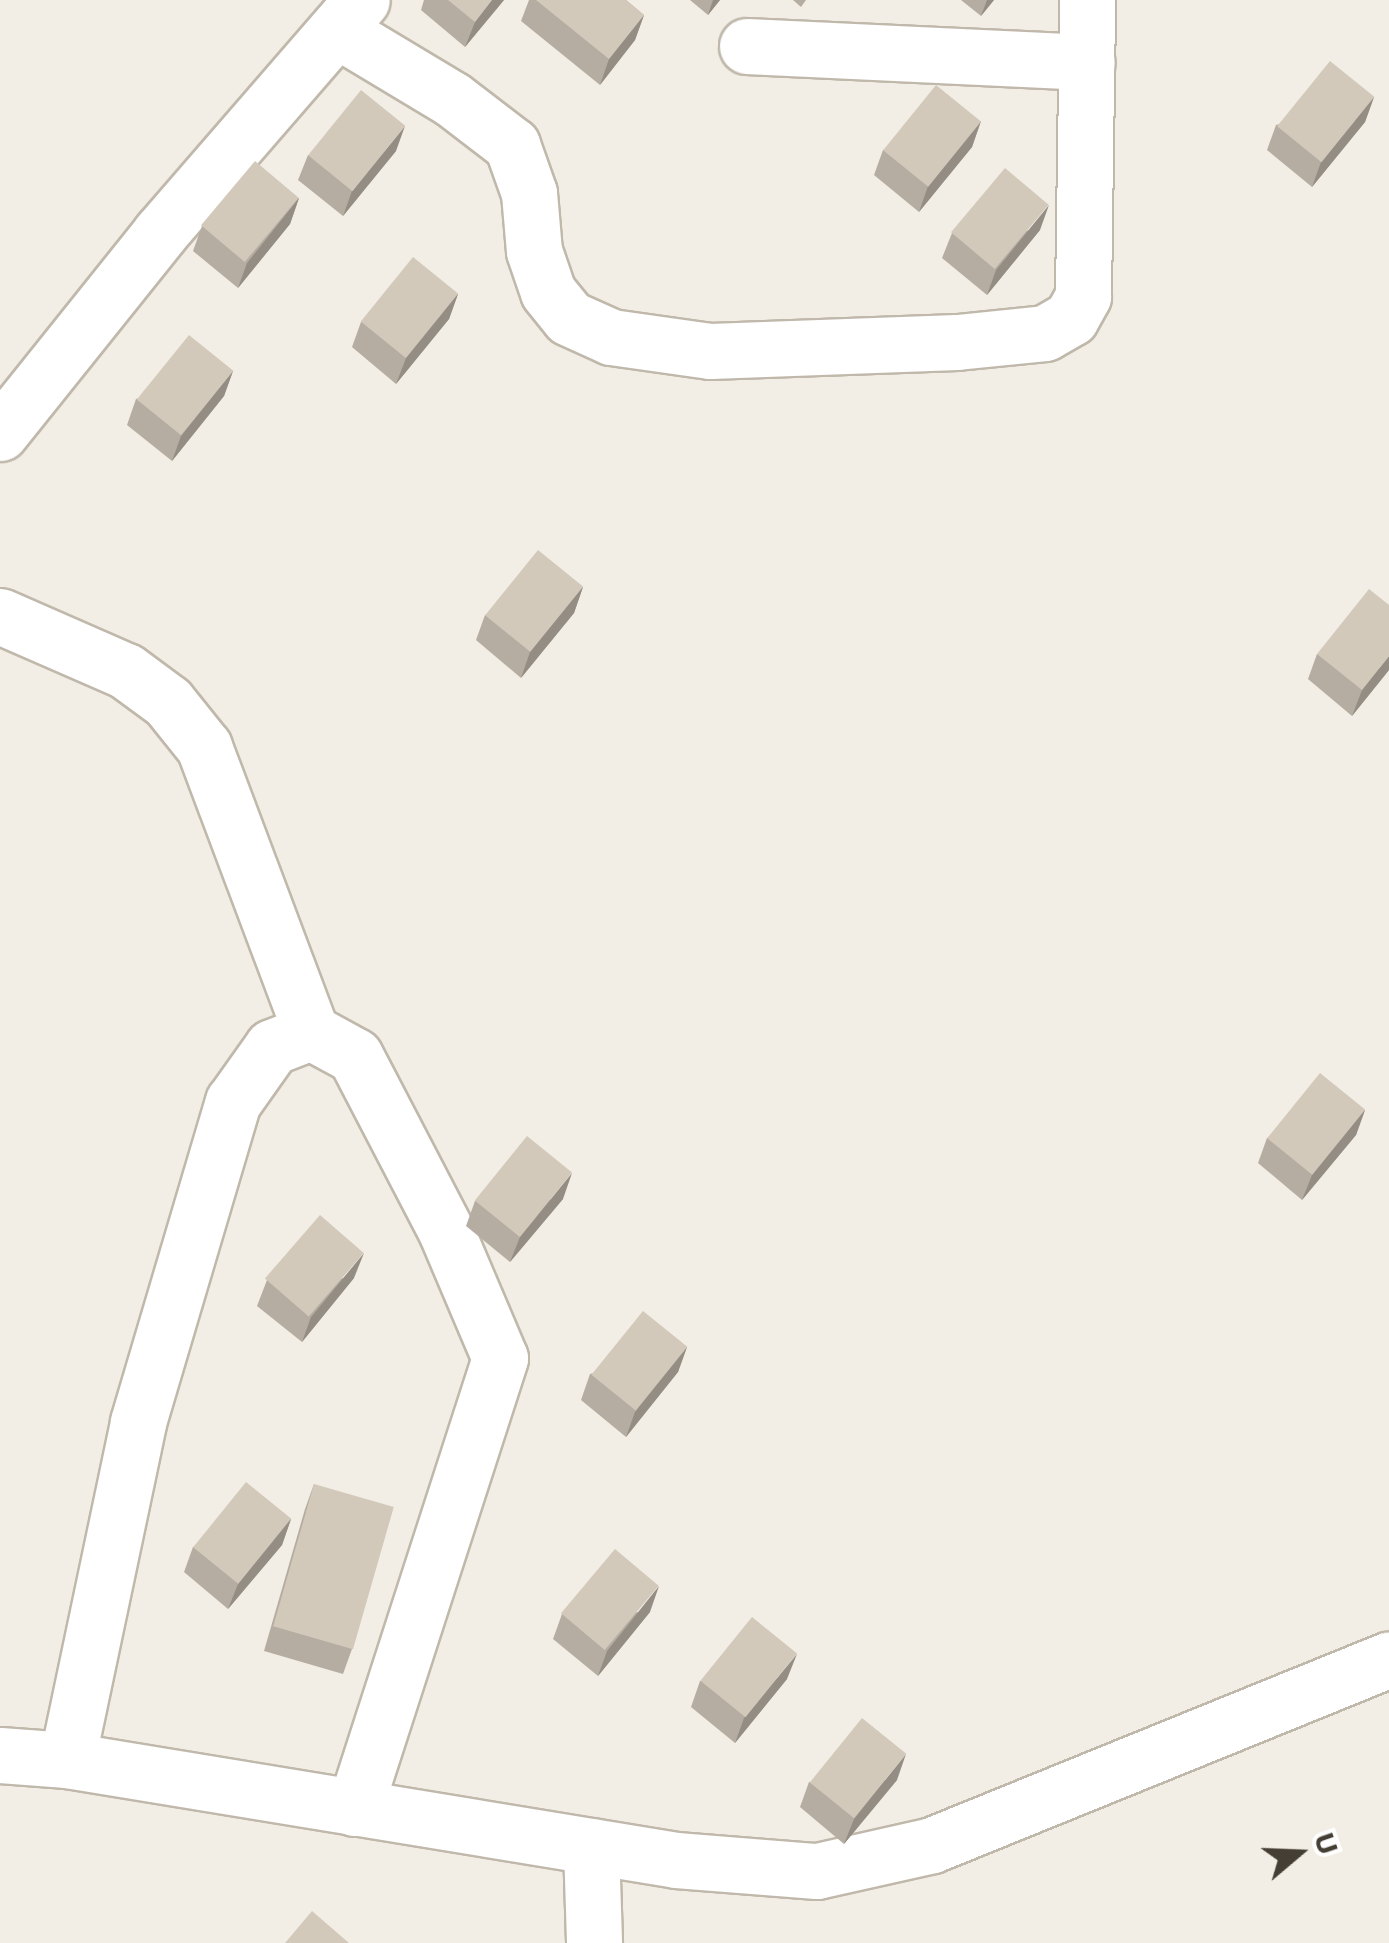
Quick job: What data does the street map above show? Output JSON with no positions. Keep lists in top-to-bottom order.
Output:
{
  "north": "right"
}
